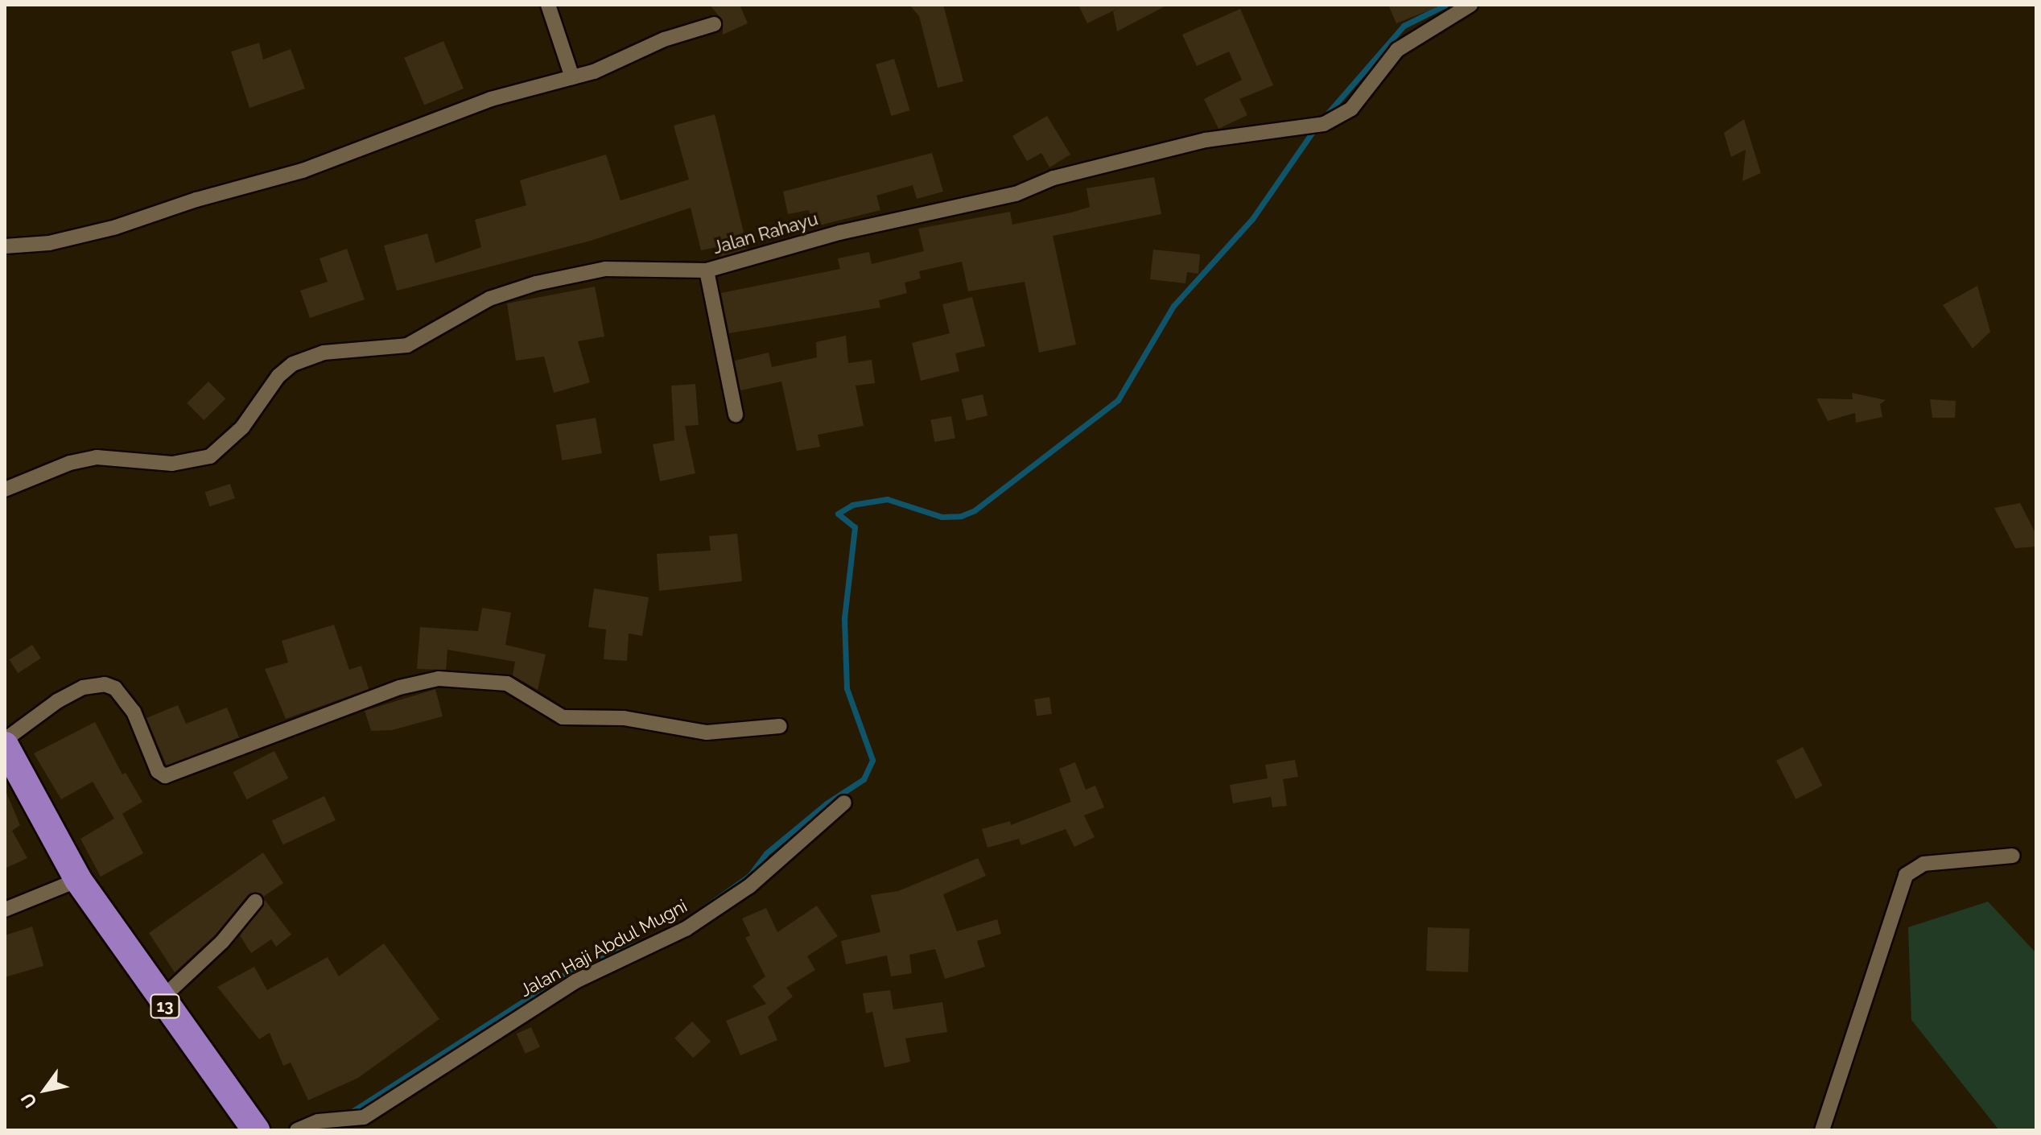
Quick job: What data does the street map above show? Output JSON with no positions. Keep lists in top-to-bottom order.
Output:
{
  "streets": {
    "highway": ["13"],
    "street": ["Jalan Rahayu", "Jalan Haji Abdul Mugni"]
  },
  "north": "bottom left"
}
